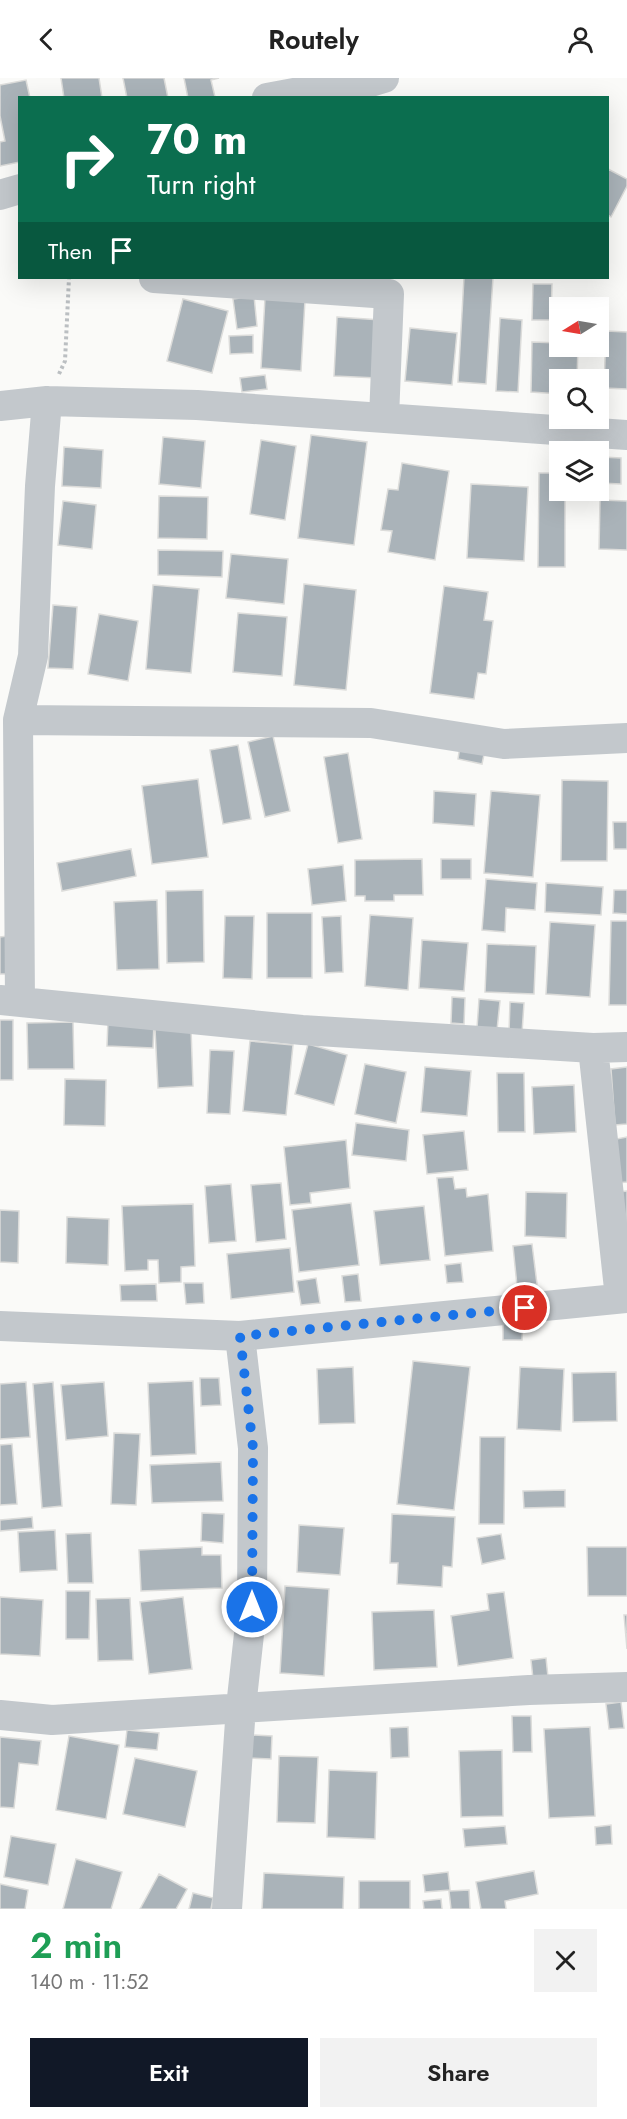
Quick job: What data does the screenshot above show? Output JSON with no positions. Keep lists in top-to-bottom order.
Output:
{
  "north": "left",
  "page": {
    "header": "Routely",
    "turn": ["70 m", "Turn right"],
    "then": "Then",
    "heading": ["2 min", "140 m · 11:52"],
    "buttons": ["Exit", "Share"]
  }
}
